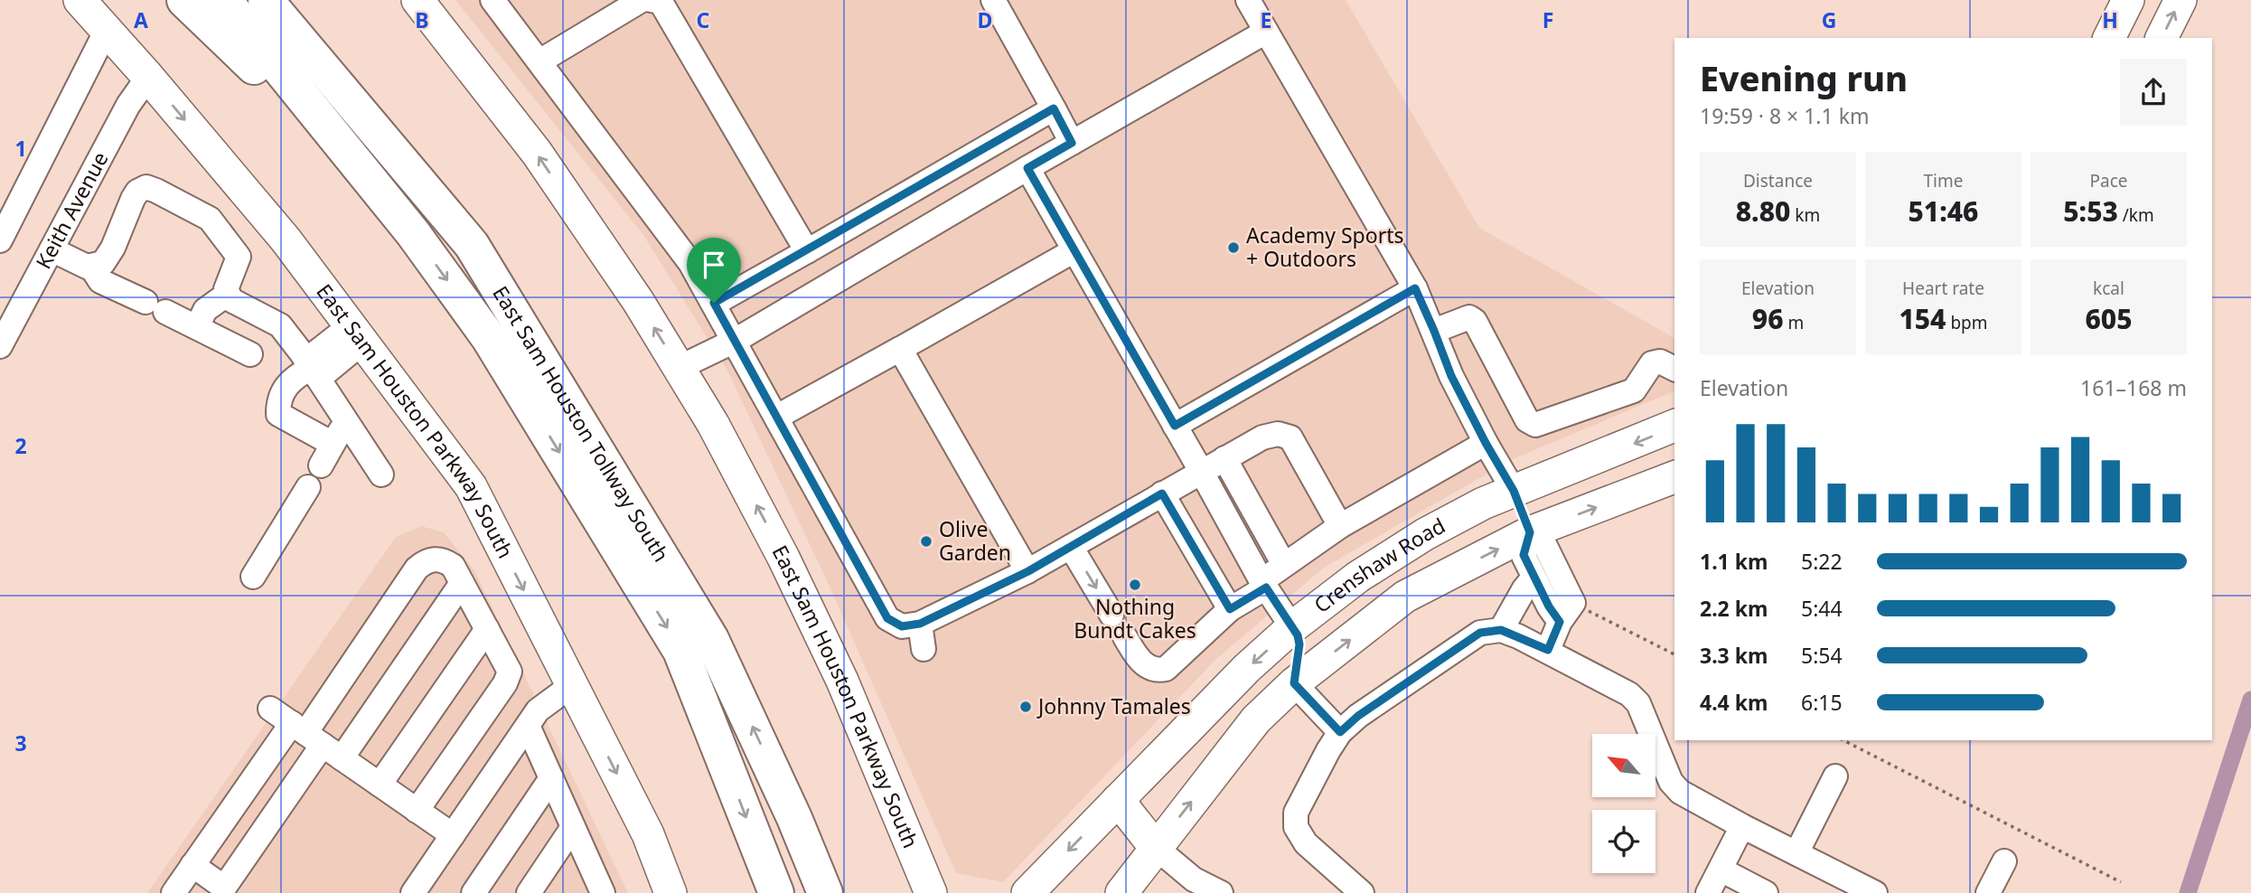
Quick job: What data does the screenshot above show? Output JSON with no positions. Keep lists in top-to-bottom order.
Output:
{
  "streets": {
    "highway": ["East Sam Houston Tollway South"],
    "main road": ["East Sam Houston Parkway South", "Crenshaw Road"],
    "street": ["Keith Avenue"]
  },
  "crossings": [
    ["Keith Avenue", "East Sam Houston Parkway South"]
  ],
  "places": [
    "Academy Sports + Outdoors",
    "Olive Garden",
    "Nothing Bundt Cakes",
    "Johnny Tamales"
  ],
  "north": "top left",
  "page": {
    "heading": ["Evening run", "19:59 · 8 × 1.1 km"],
    "stats": [
      ["Distance", "8.80 km"],
      ["Time", "51:46"],
      ["Pace", "5:53 /km"],
      ["Elevation", "96 m"],
      ["Heart rate", "154 bpm"],
      ["kcal", "605"]
    ],
    "chart": ["Elevation", "161–168 m"],
    "list": [
      {
        "name": "1.1 km",
        "note": "5:22"
      },
      {
        "name": "2.2 km",
        "note": "5:44"
      },
      {
        "name": "3.3 km",
        "note": "5:54"
      },
      {
        "name": "4.4 km",
        "note": "6:15"
      }
    ]
  },
  "grid": {
    "columns": [
      "A",
      "B",
      "C",
      "D",
      "E",
      "F",
      "G",
      "H"
    ],
    "rows": ["1", "2", "3"]
  }
}
